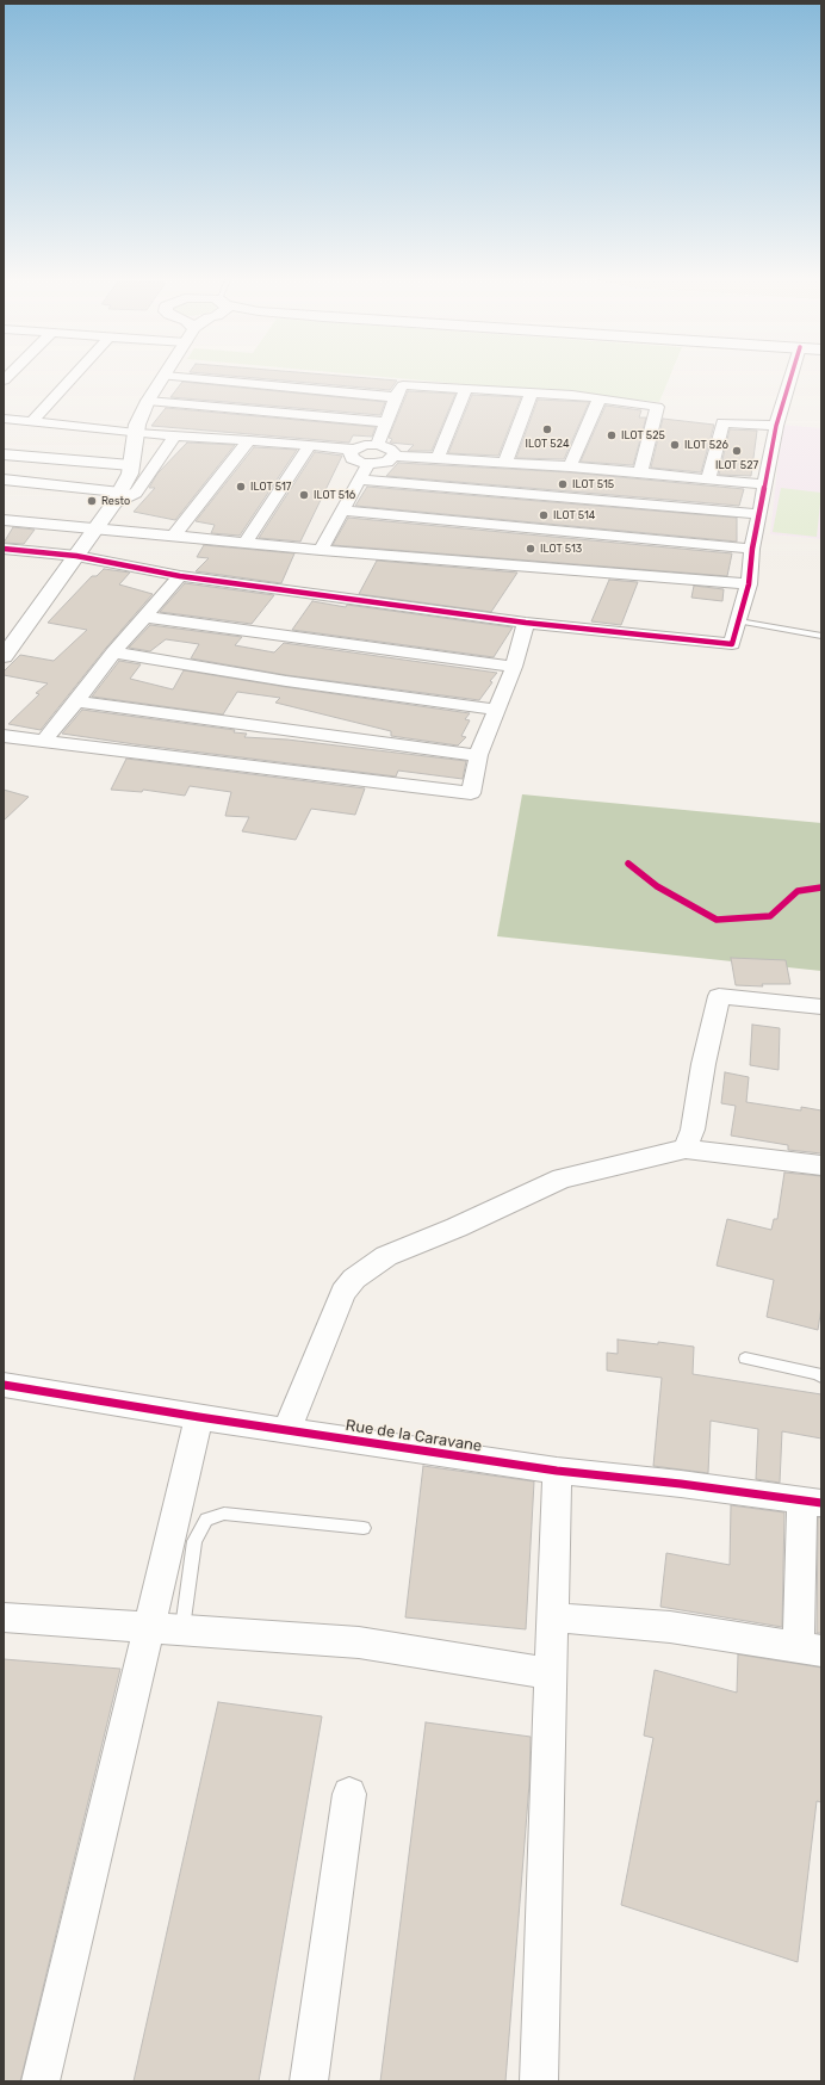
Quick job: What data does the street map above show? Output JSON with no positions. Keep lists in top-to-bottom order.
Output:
{
  "streets": {
    "street": ["Rue de la Caravane"]
  },
  "places": [
    "ILOT 524",
    "ILOT 525",
    "ILOT 526",
    "ILOT 527",
    "ILOT 515",
    "ILOT 517",
    "ILOT 516",
    "Resto",
    "ILOT 514",
    "ILOT 513"
  ]
}
